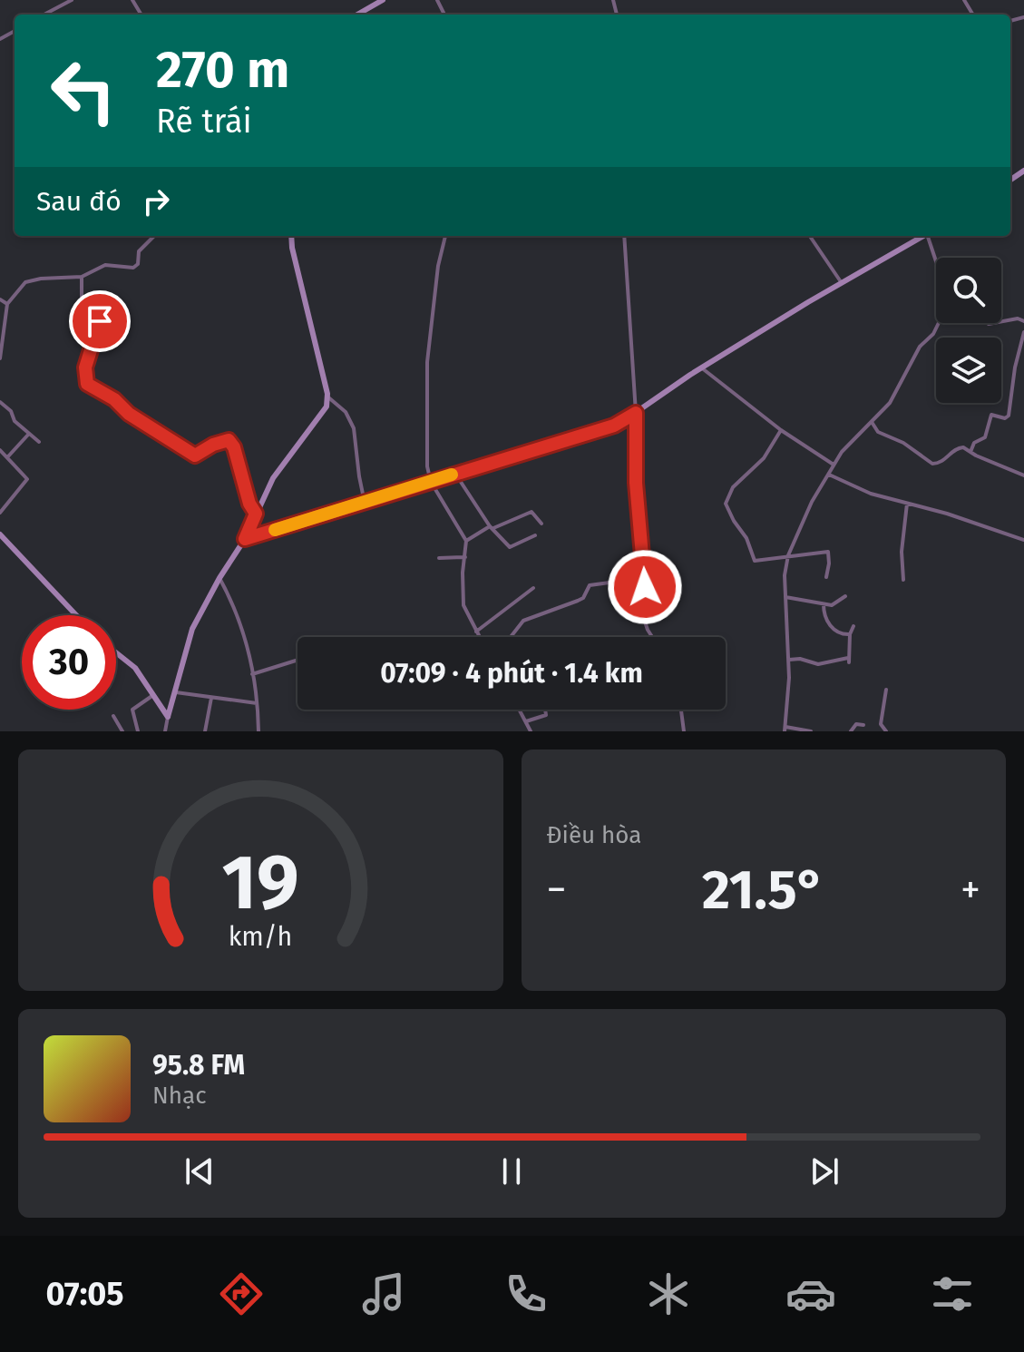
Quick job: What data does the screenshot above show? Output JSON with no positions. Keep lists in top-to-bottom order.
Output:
{
  "page": {
    "turn": ["270 m", "Rẽ trái"],
    "then": "Sau đó",
    "limit": "30",
    "trip": "07:09 · 4 phút · 1.4 km",
    "tile": "Điều hòa",
    "heat": ["−", "21.5°", "+"],
    "song": ["95.8 FM", "Nhạc"],
    "tabs": "07:05",
    "gauge": ["19", "km/h"]
  }
}
